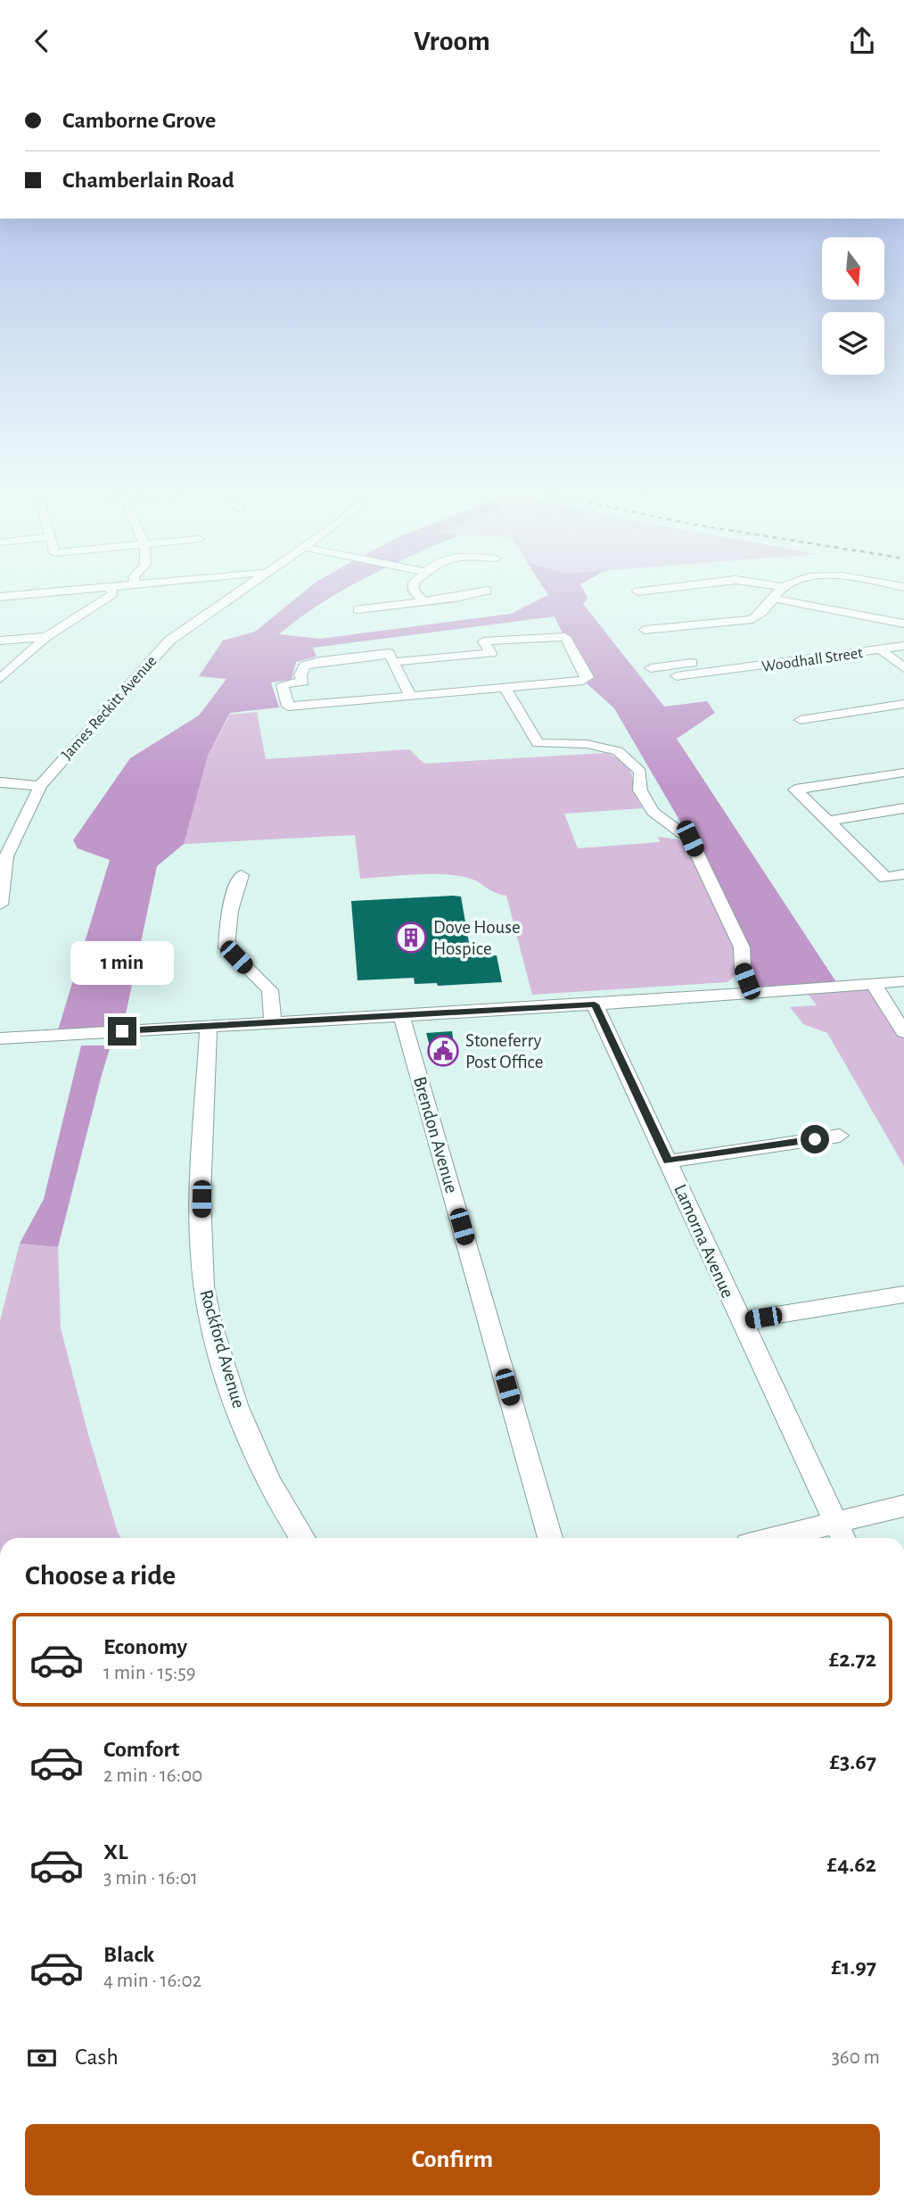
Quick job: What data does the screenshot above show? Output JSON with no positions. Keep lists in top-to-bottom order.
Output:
{
  "streets": {
    "street": [
      "Woodhall Street",
      "James Reckitt Avenue",
      "Brendon Avenue",
      "Lamorna Avenue",
      "Rockford Avenue"
    ]
  },
  "places": {
    "building": ["Dove House Hospice"],
    "public building": ["Stoneferry Post Office"]
  },
  "north": "bottom",
  "page": {
    "header": "Vroom",
    "banner": ["Camborne Grove", "Chamberlain Road"],
    "bubble": "1 min",
    "heading": "Choose a ride",
    "list": [
      {
        "name": "Economy",
        "note": "1 min · 15:59",
        "value": "£2.72"
      },
      {
        "name": "Comfort",
        "note": "2 min · 16:00",
        "value": "£3.67"
      },
      {
        "name": "XL",
        "note": "3 min · 16:01",
        "value": "£4.62"
      },
      {
        "name": "Black",
        "note": "4 min · 16:02",
        "value": "£1.97"
      }
    ],
    "pay": ["Cash", "360 m"],
    "buttons": "Confirm"
  }
}
